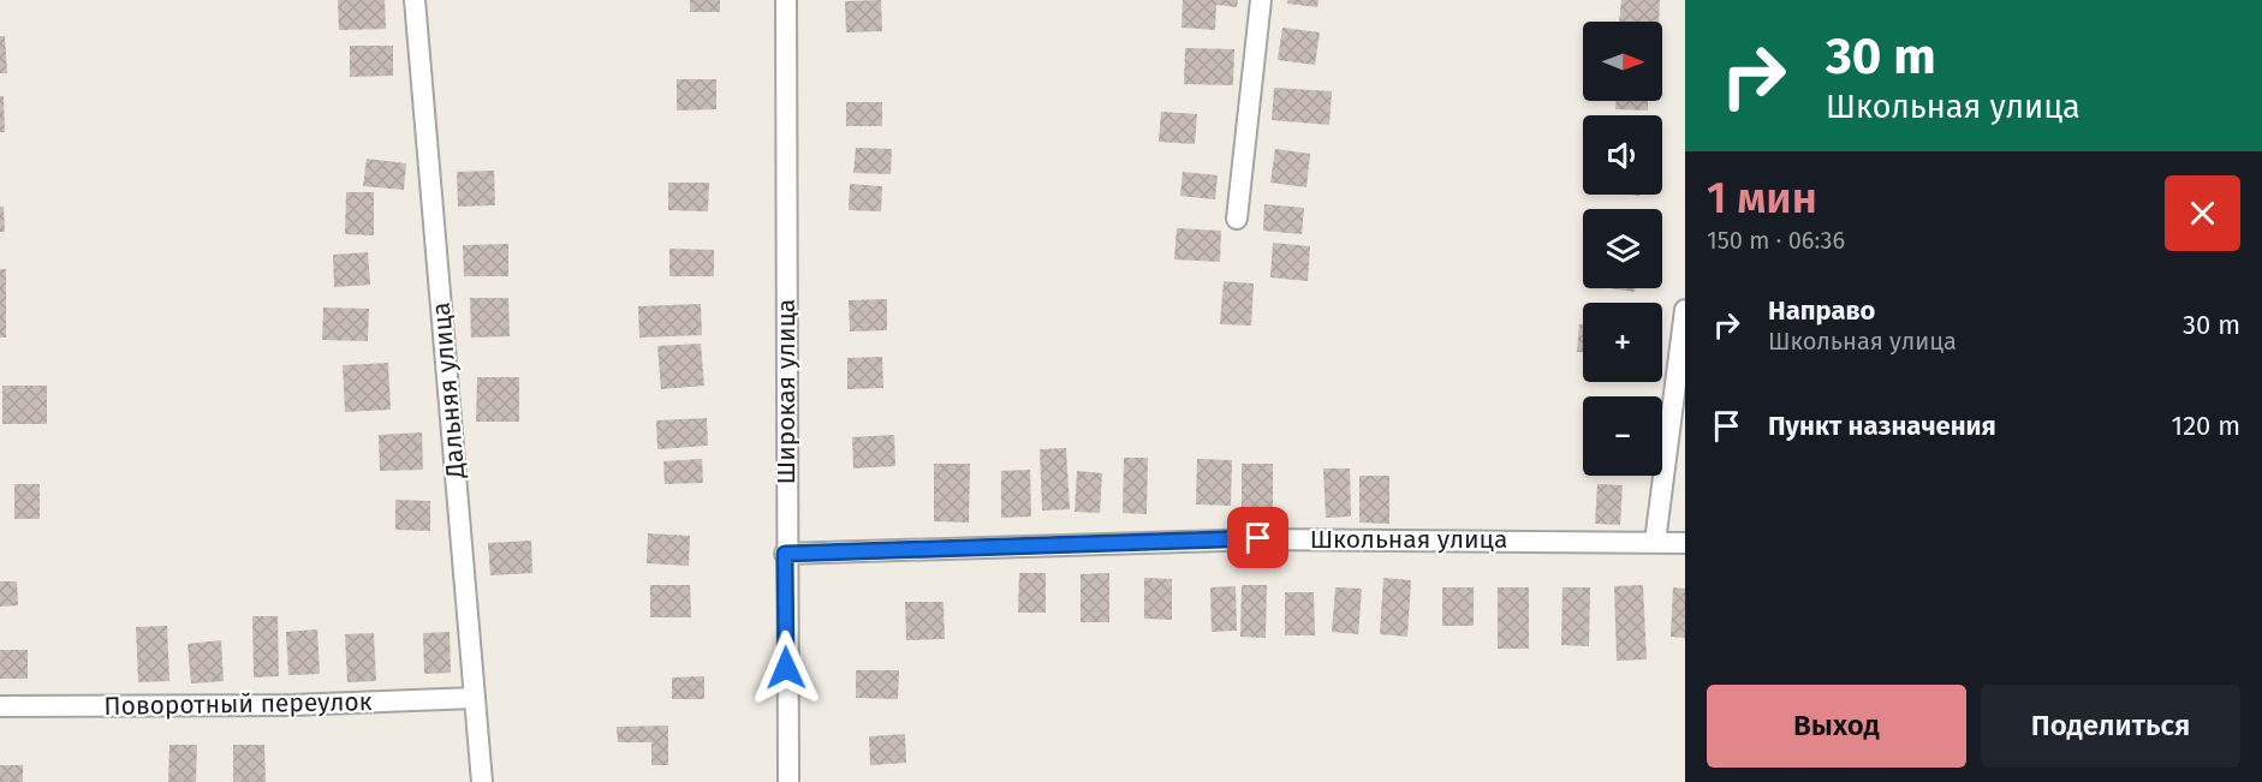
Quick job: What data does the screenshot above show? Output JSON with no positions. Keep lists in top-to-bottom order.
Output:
{
  "streets": {
    "street": [
      "Дальняя улица",
      "Широкая улица",
      "Школьная улица",
      "Поворотный переулок"
    ]
  },
  "crossings": [
    ["Дальняя улица", "Поворотный переулок"],
    ["Широкая улица", "Школьная улица"]
  ],
  "north": "right",
  "page": {
    "turn": ["30 m", "Школьная улица"],
    "map_buttons": ["+", "−"],
    "heading": ["1 мин", "150 m · 06:36"],
    "list": [
      {
        "name": "Направо",
        "note": "Школьная улица",
        "value": "30 m"
      },
      {
        "name": "Пункт назначения",
        "value": "120 m"
      }
    ],
    "buttons": ["Выход", "Поделиться"]
  }
}
